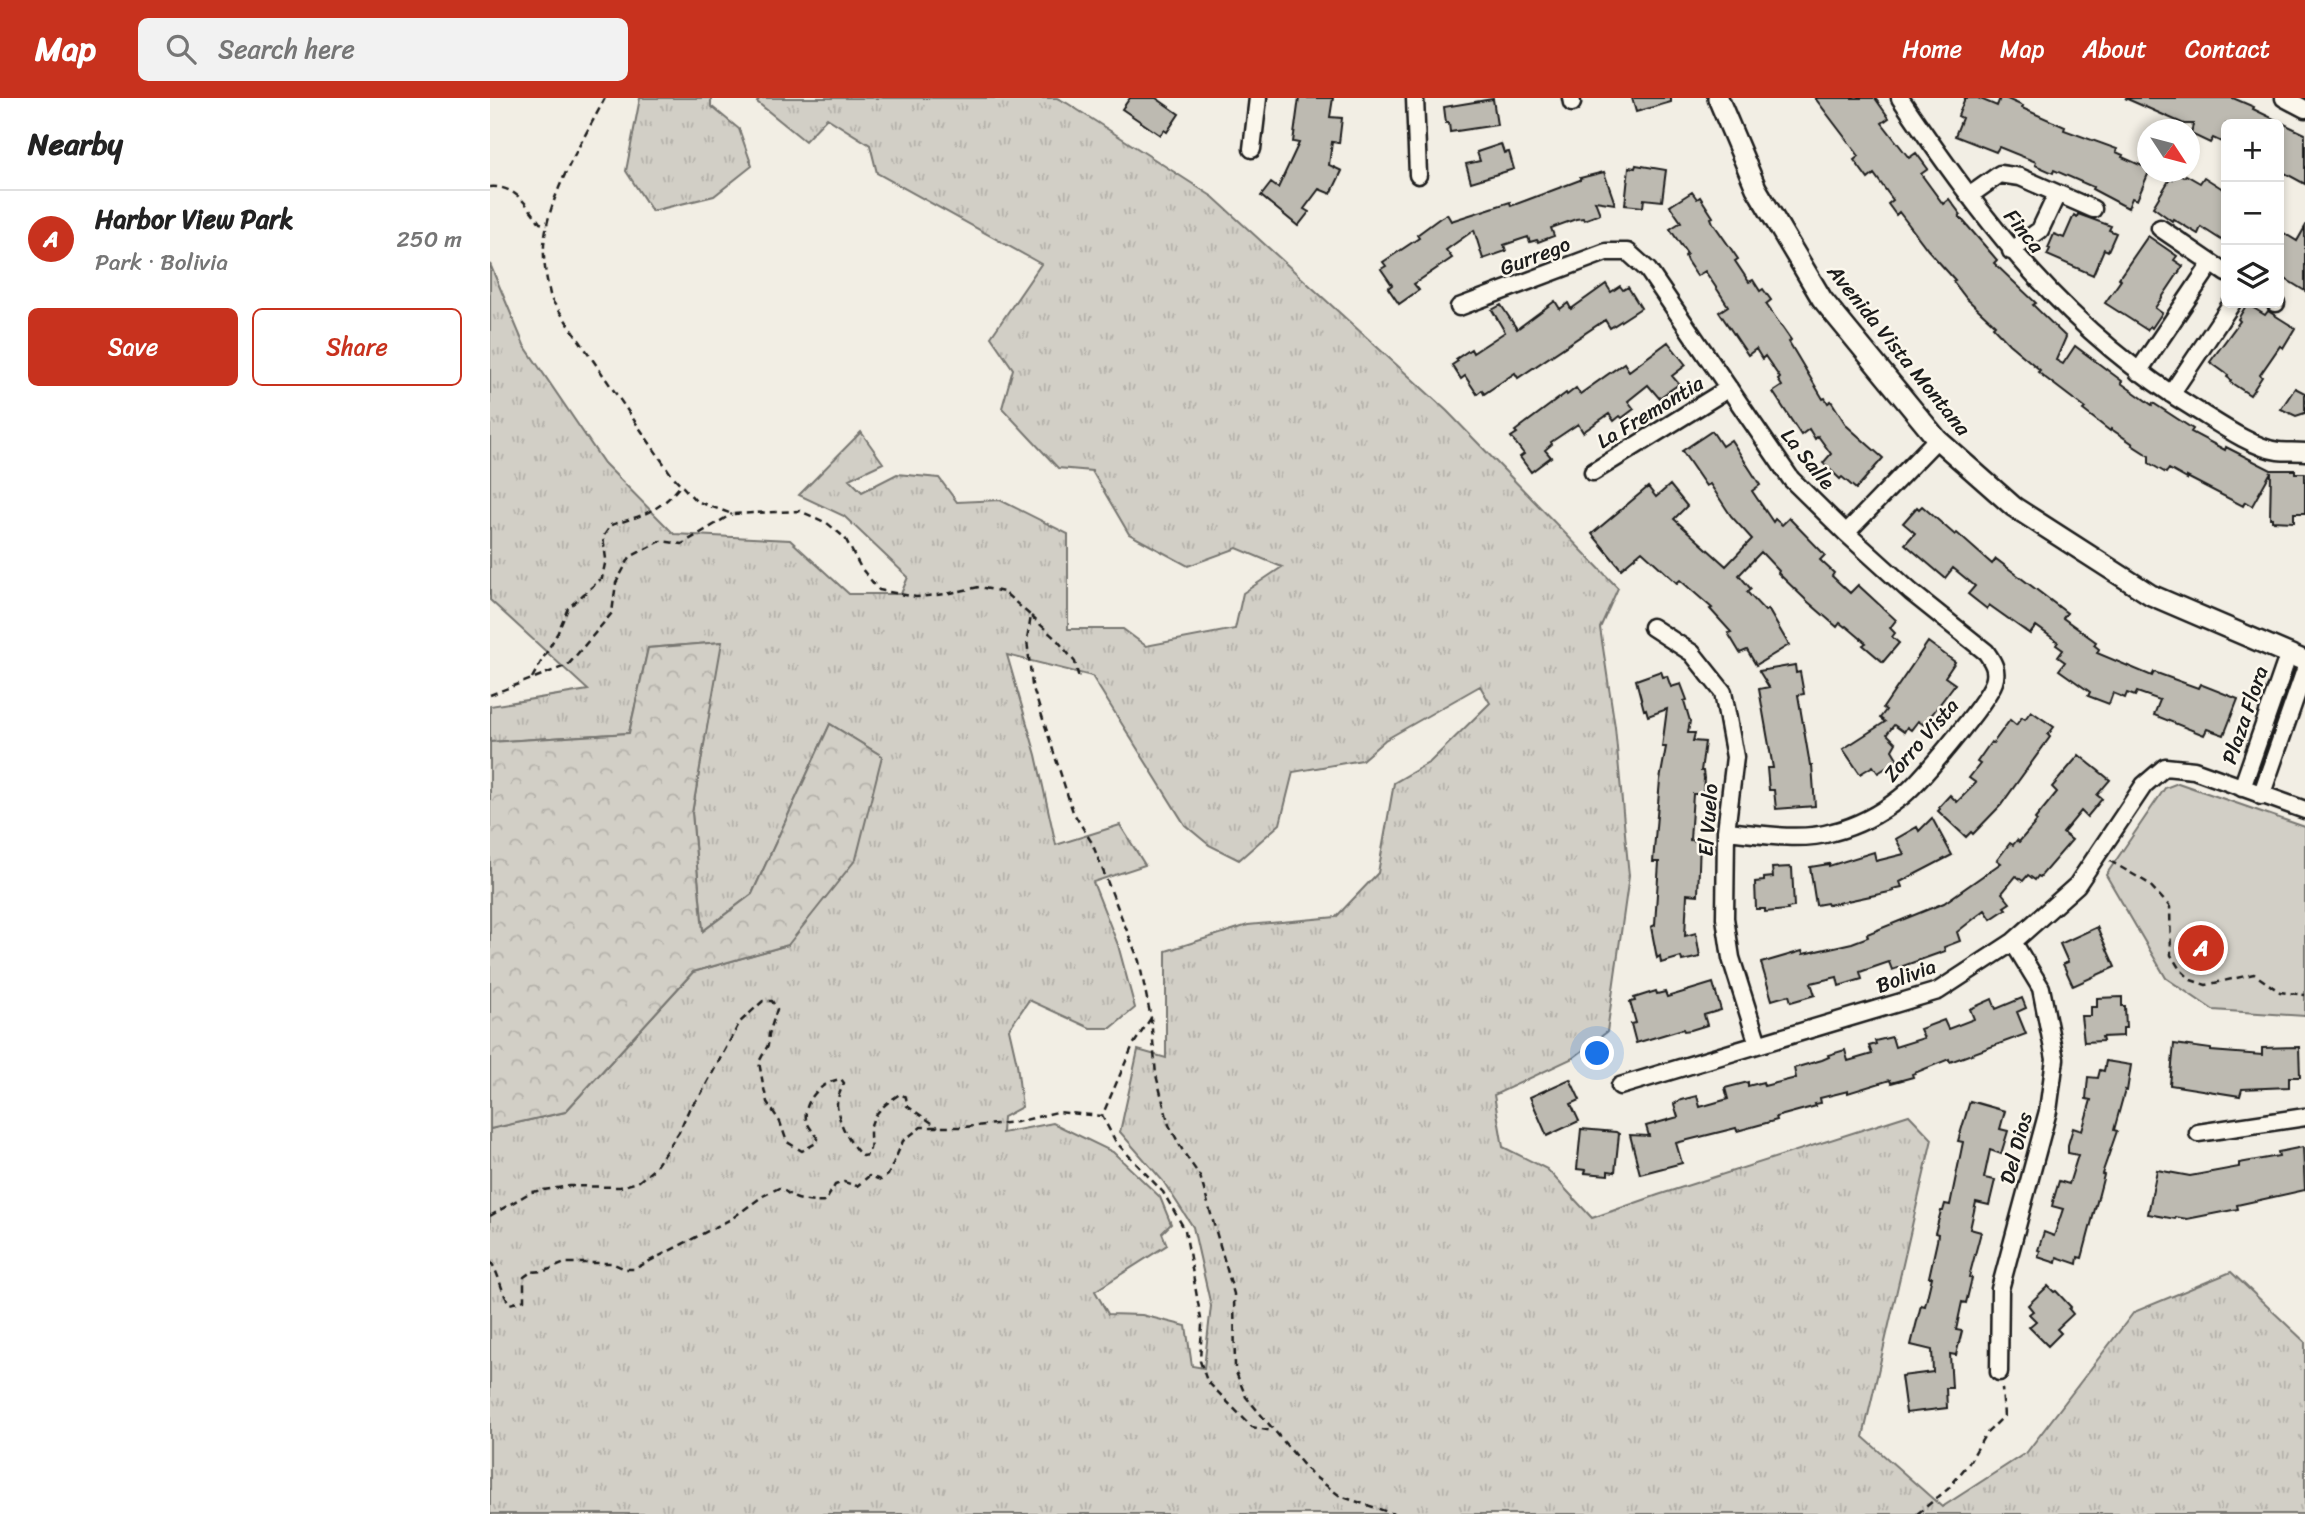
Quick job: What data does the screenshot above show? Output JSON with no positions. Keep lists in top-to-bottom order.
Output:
{
  "streets": {
    "street": [
      "Finca",
      "Gurrego",
      "Avenida Vista Montana",
      "La Fremontia",
      "La Salle",
      "Plaza Flora",
      "Zorro Vista",
      "El Vuelo",
      "Bolivia",
      "Del Dios"
    ]
  },
  "crossings": [
    ["Gurrego", "La Salle"],
    ["Avenida Vista Montana", "Plaza Flora"],
    ["La Fremontia", "La Salle"],
    ["La Salle", "Zorro Vista"],
    ["Plaza Flora", "Bolivia"],
    ["Zorro Vista", "El Vuelo"],
    ["El Vuelo", "Bolivia"],
    ["Bolivia", "Del Dios"]
  ],
  "north": "bottom right",
  "page": {
    "header": "Map",
    "search": "Search here",
    "nav": [
      "Home",
      "Map",
      "About",
      "Contact"
    ],
    "heading": "Nearby",
    "map_buttons": ["+", "−"],
    "list": [
      {
        "mark": "A",
        "name": "Harbor View Park",
        "note": "Park · Bolivia",
        "value": "250 m"
      }
    ],
    "buttons": ["Save", "Share"],
    "pins": "A"
  }
}
